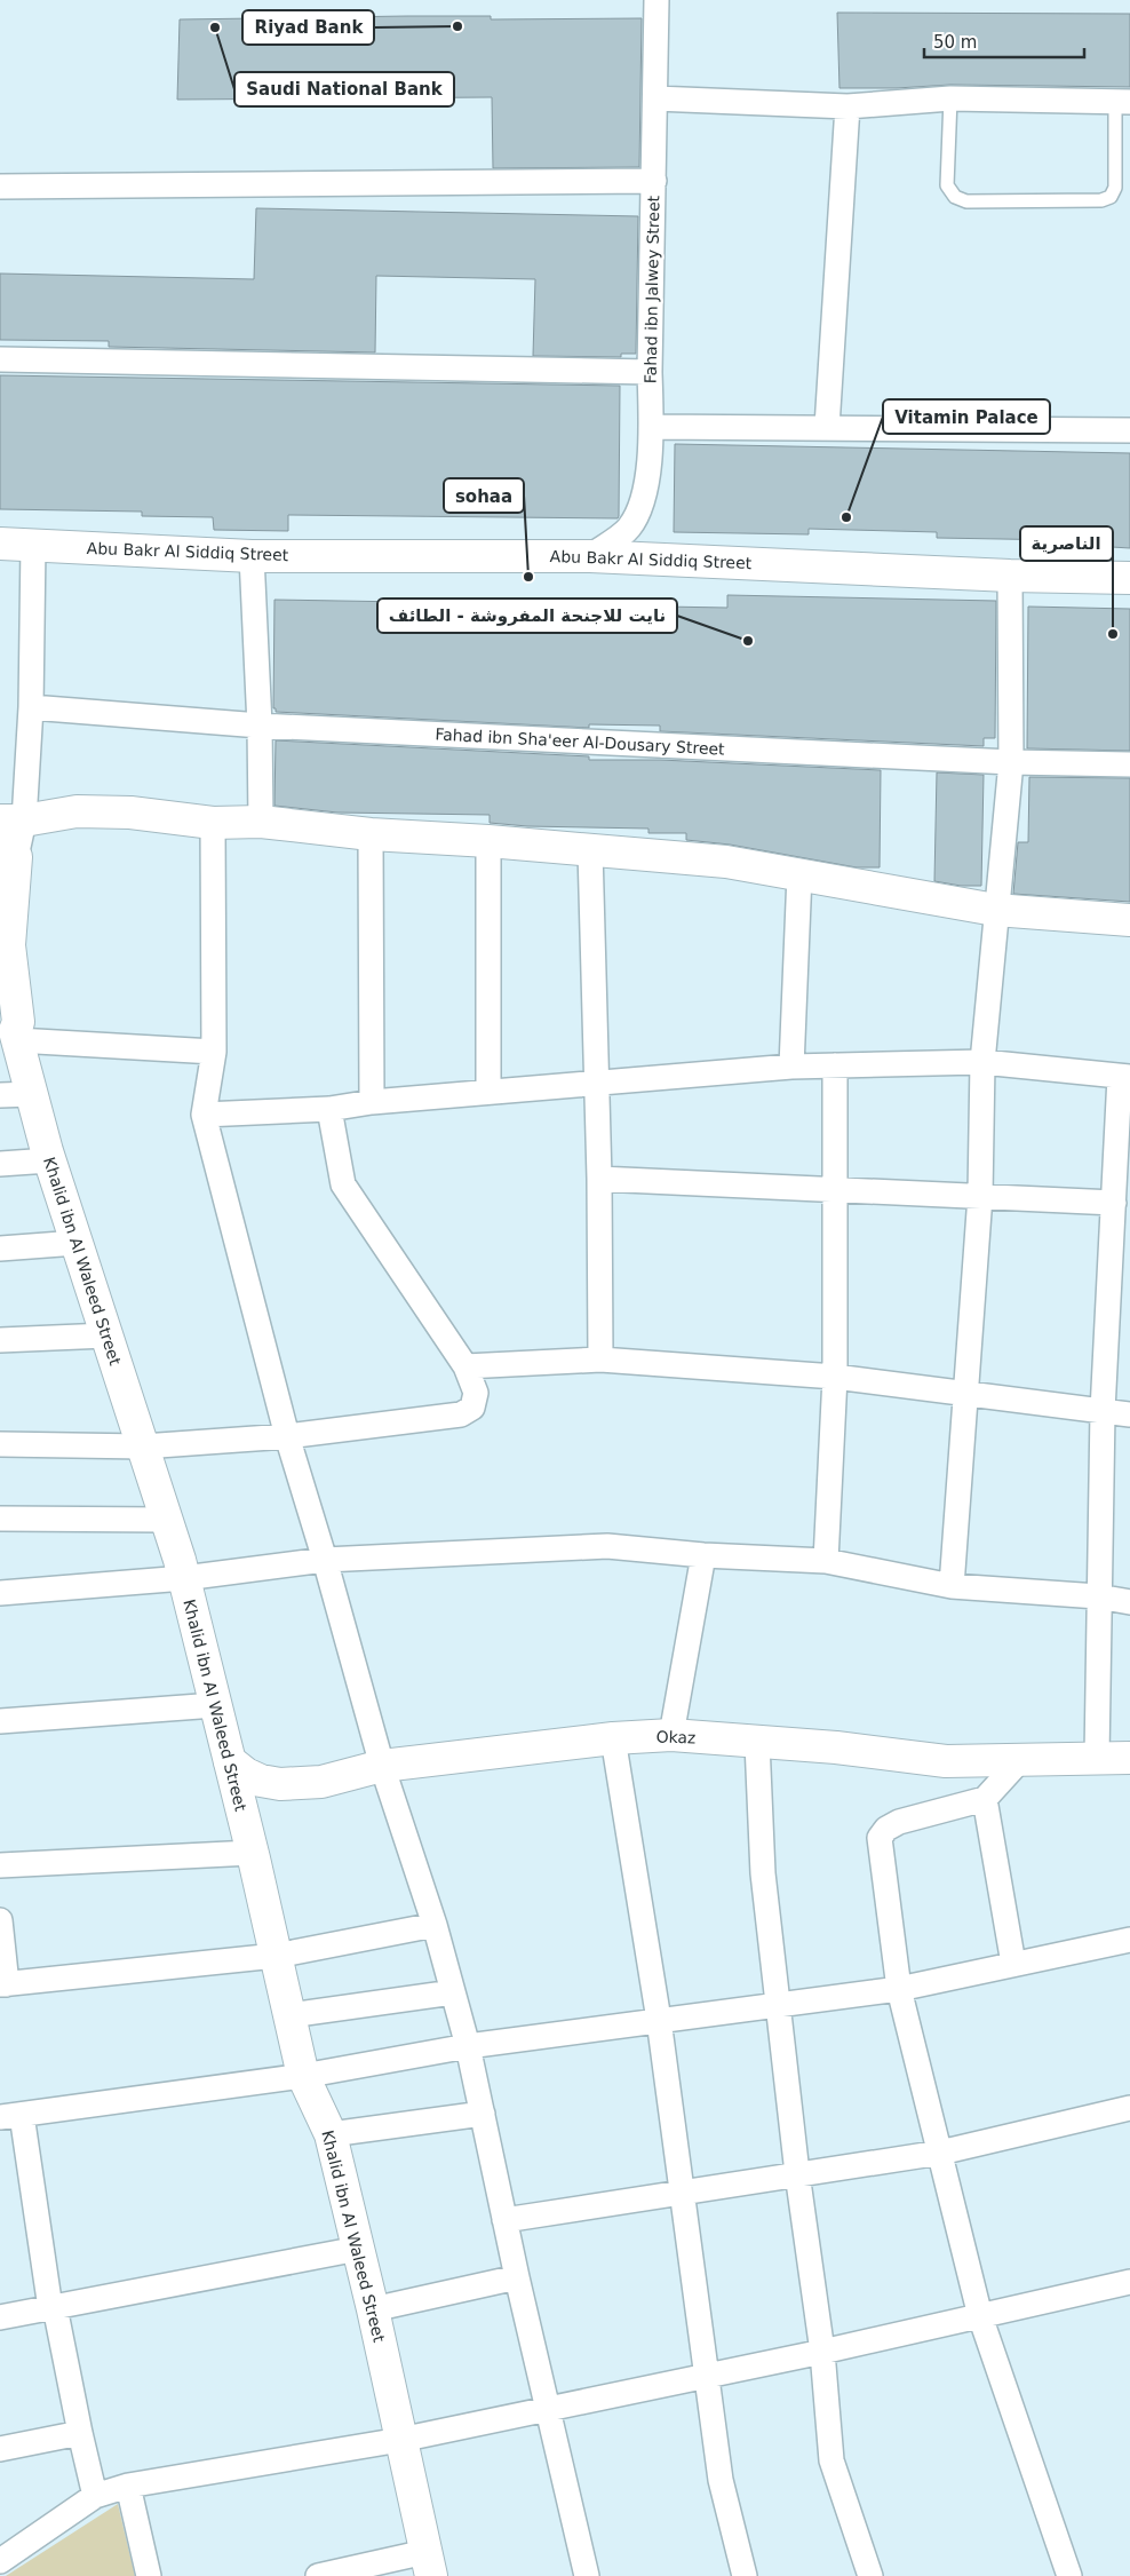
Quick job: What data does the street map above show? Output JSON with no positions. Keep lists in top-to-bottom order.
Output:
{
  "streets": {
    "main road": ["Abu Bakr Al Siddiq Street", "Khalid ibn Al Waleed Street", "Okaz"],
    "street": ["Fahad ibn Jalwey Street", "Fahad ibn Sha'eer Al-Dousary Street"]
  },
  "crossings": [
    ["Fahad ibn Jalwey Street", "Abu Bakr Al Siddiq Street"],
    ["Khalid ibn Al Waleed Street", "Okaz"]
  ],
  "places": [
    "Riyad Bank",
    "Saudi National Bank",
    "Vitamin Palace",
    "sohaa",
    "الناصرية",
    "نايت للاجنحة المفروشة - الطائف"
  ],
  "scale_bar": "50 m"
}
